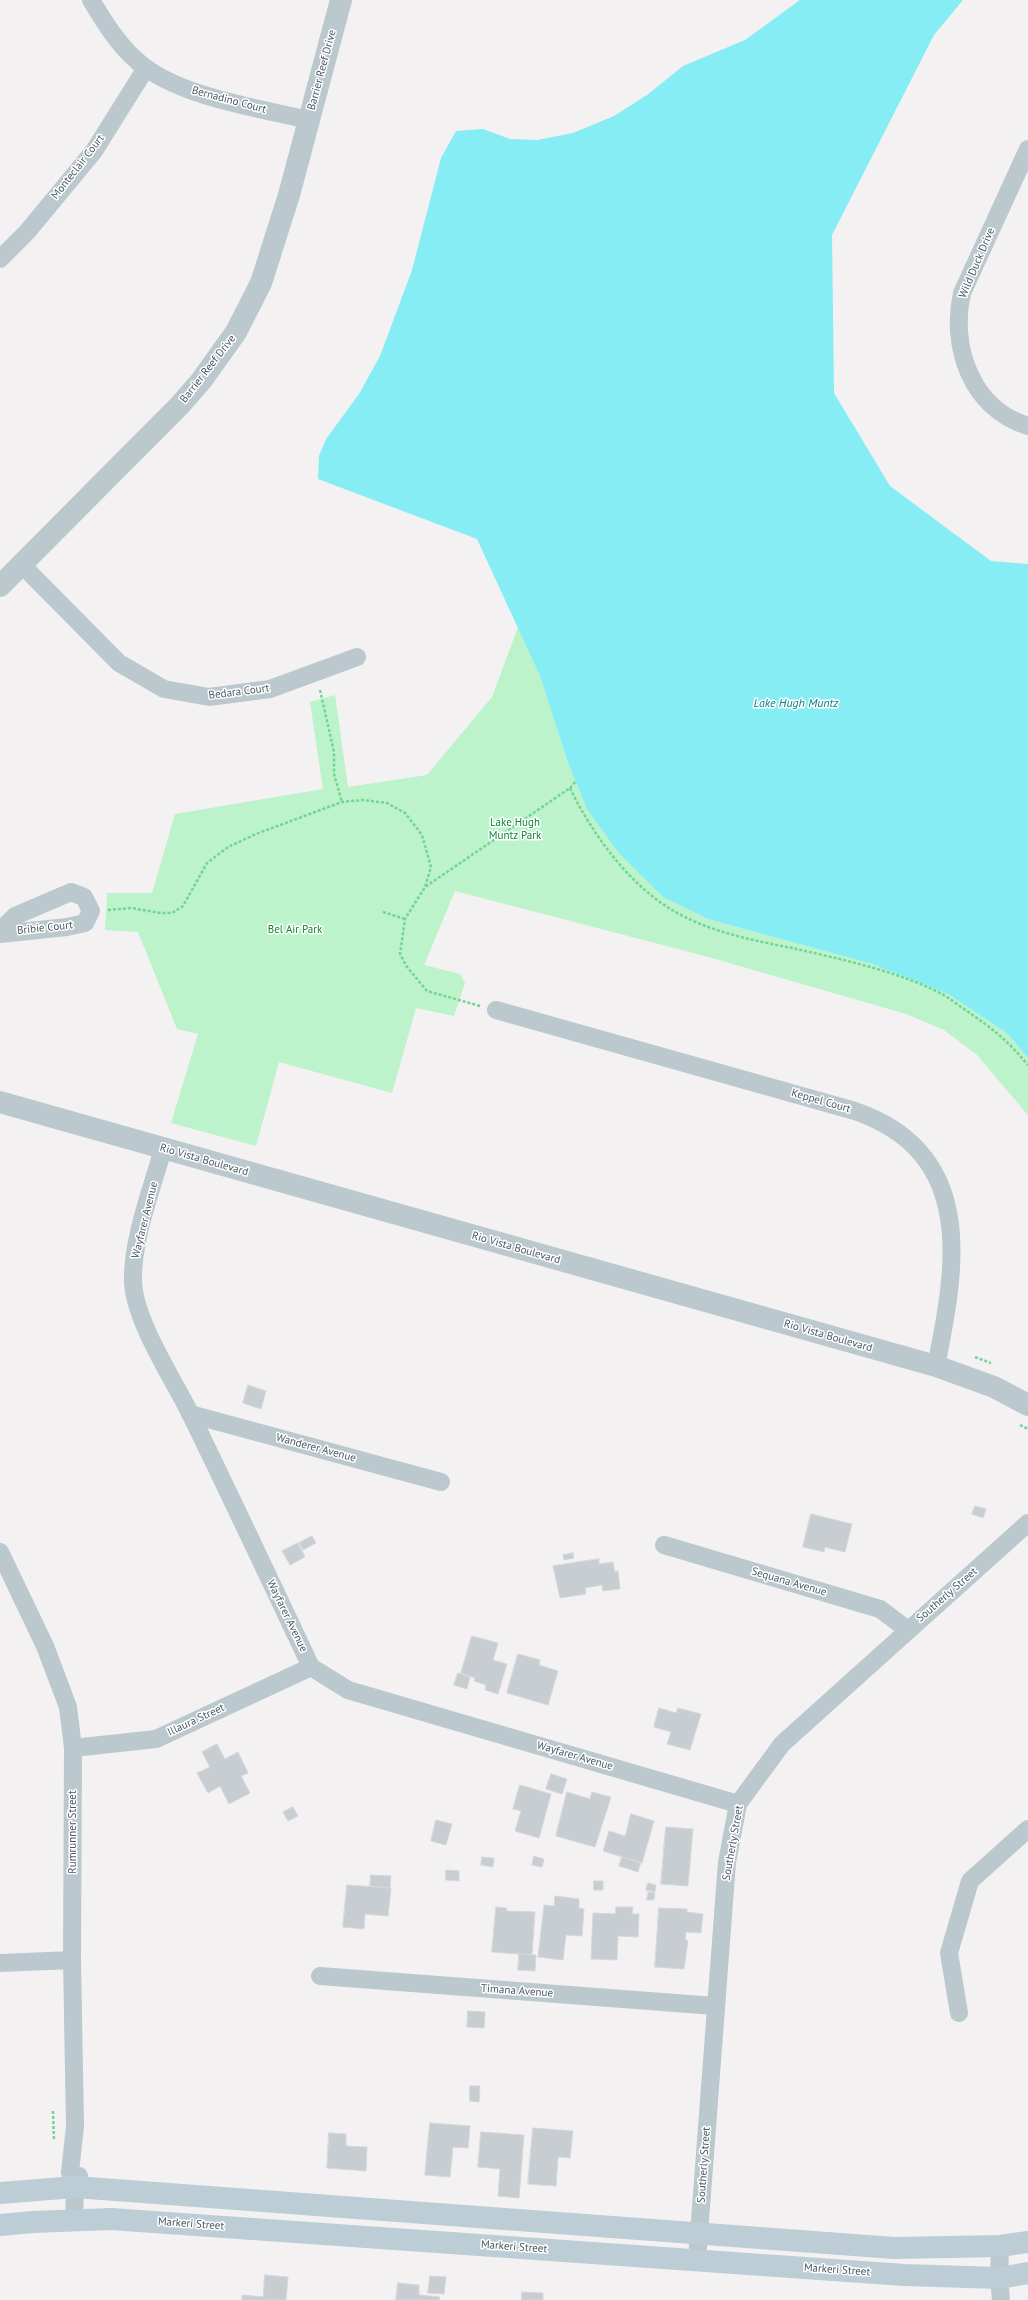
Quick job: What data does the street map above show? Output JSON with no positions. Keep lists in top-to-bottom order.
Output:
{
  "streets": {
    "main road": ["Markeri Street"],
    "street": [
      "Barrier Reef Drive",
      "Bernadino Court",
      "Monteclair Court",
      "Wild Duck Drive",
      "Bedara Court",
      "Bribie Court",
      "Keppel Court",
      "Rio Vista Boulevard",
      "Wayfarer Avenue",
      "Wanderer Avenue",
      "Sequana Avenue",
      "Southerly Street",
      "Illaura Street",
      "Rumrunner Street",
      "Timana Avenue"
    ]
  },
  "crossings": [
    ["Barrier Reef Drive", "Bernadino Court"],
    ["Barrier Reef Drive", "Bedara Court"],
    ["Bernadino Court", "Monteclair Court"],
    ["Keppel Court", "Rio Vista Boulevard"],
    ["Rio Vista Boulevard", "Wayfarer Avenue"],
    ["Wayfarer Avenue", "Wanderer Avenue"],
    ["Wayfarer Avenue", "Southerly Street"],
    ["Wayfarer Avenue", "Illaura Street"],
    ["Sequana Avenue", "Southerly Street"],
    ["Southerly Street", "Timana Avenue"],
    ["Southerly Street", "Markeri Street"],
    ["Illaura Street", "Rumrunner Street"],
    ["Rumrunner Street", "Markeri Street"]
  ],
  "water": ["Lake Hugh Muntz"],
  "parks": ["Lake Hugh Muntz Park", "Bel Air Park"]
}
